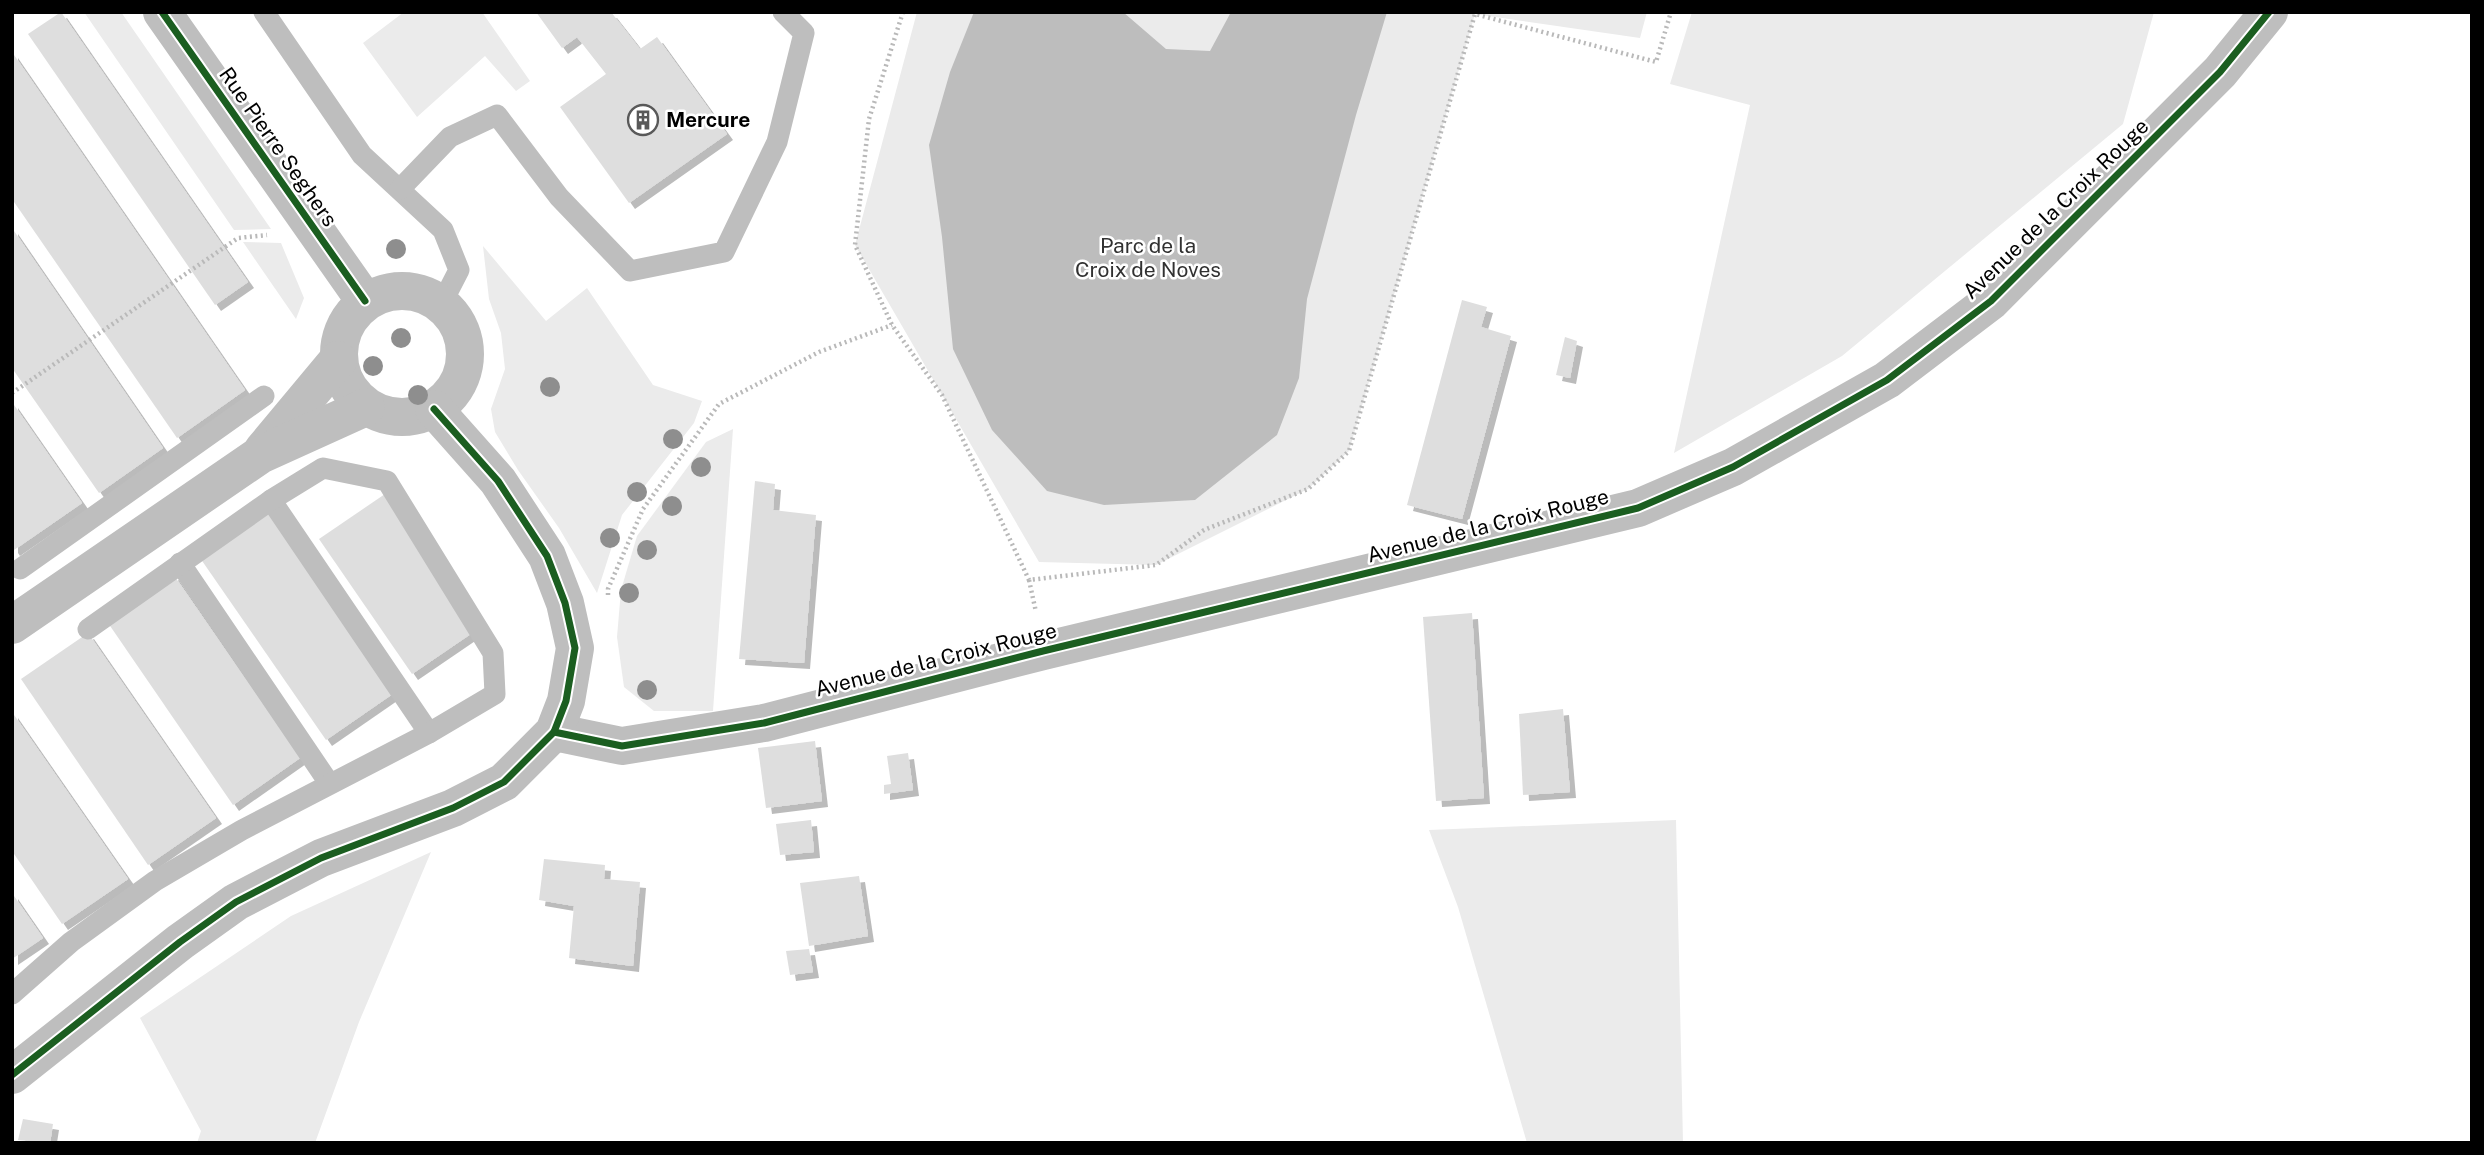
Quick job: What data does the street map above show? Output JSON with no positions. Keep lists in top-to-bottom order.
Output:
{
  "streets": {
    "street": ["Rue Pierre Seghers", "Avenue de la Croix Rouge"]
  },
  "parks": ["Parc de la Croix de Noves"],
  "places": {
    "building": ["Mercure"]
  }
}
